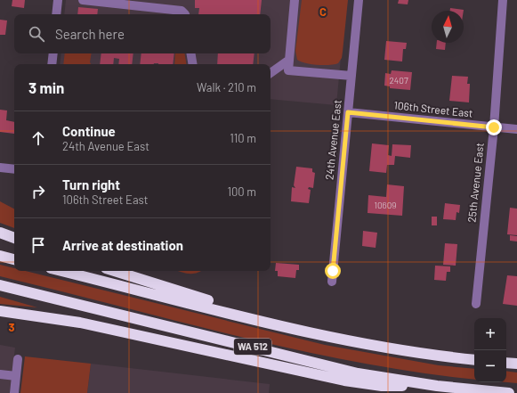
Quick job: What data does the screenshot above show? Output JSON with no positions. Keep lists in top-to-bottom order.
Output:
{
  "streets": {
    "highway": ["WA 512"],
    "street": ["106th Street East", "24th Avenue East", "25th Avenue East"]
  },
  "crossings": [
    ["106th Street East", "24th Avenue East"],
    ["106th Street East", "25th Avenue East"]
  ],
  "house_numbers": ["2407", "10609"],
  "north": "top",
  "page": {
    "search": "Search here",
    "heading": ["3 min", "Walk · 210 m"],
    "list": [
      ["Continue", "24th Avenue East", "110 m"],
      ["Turn right", "106th Street East", "100 m"],
      "Arrive at destination"
    ],
    "map_buttons": ["+", "−"]
  },
  "grid": {
    "columns": ["C"],
    "rows": ["3"]
  }
}
